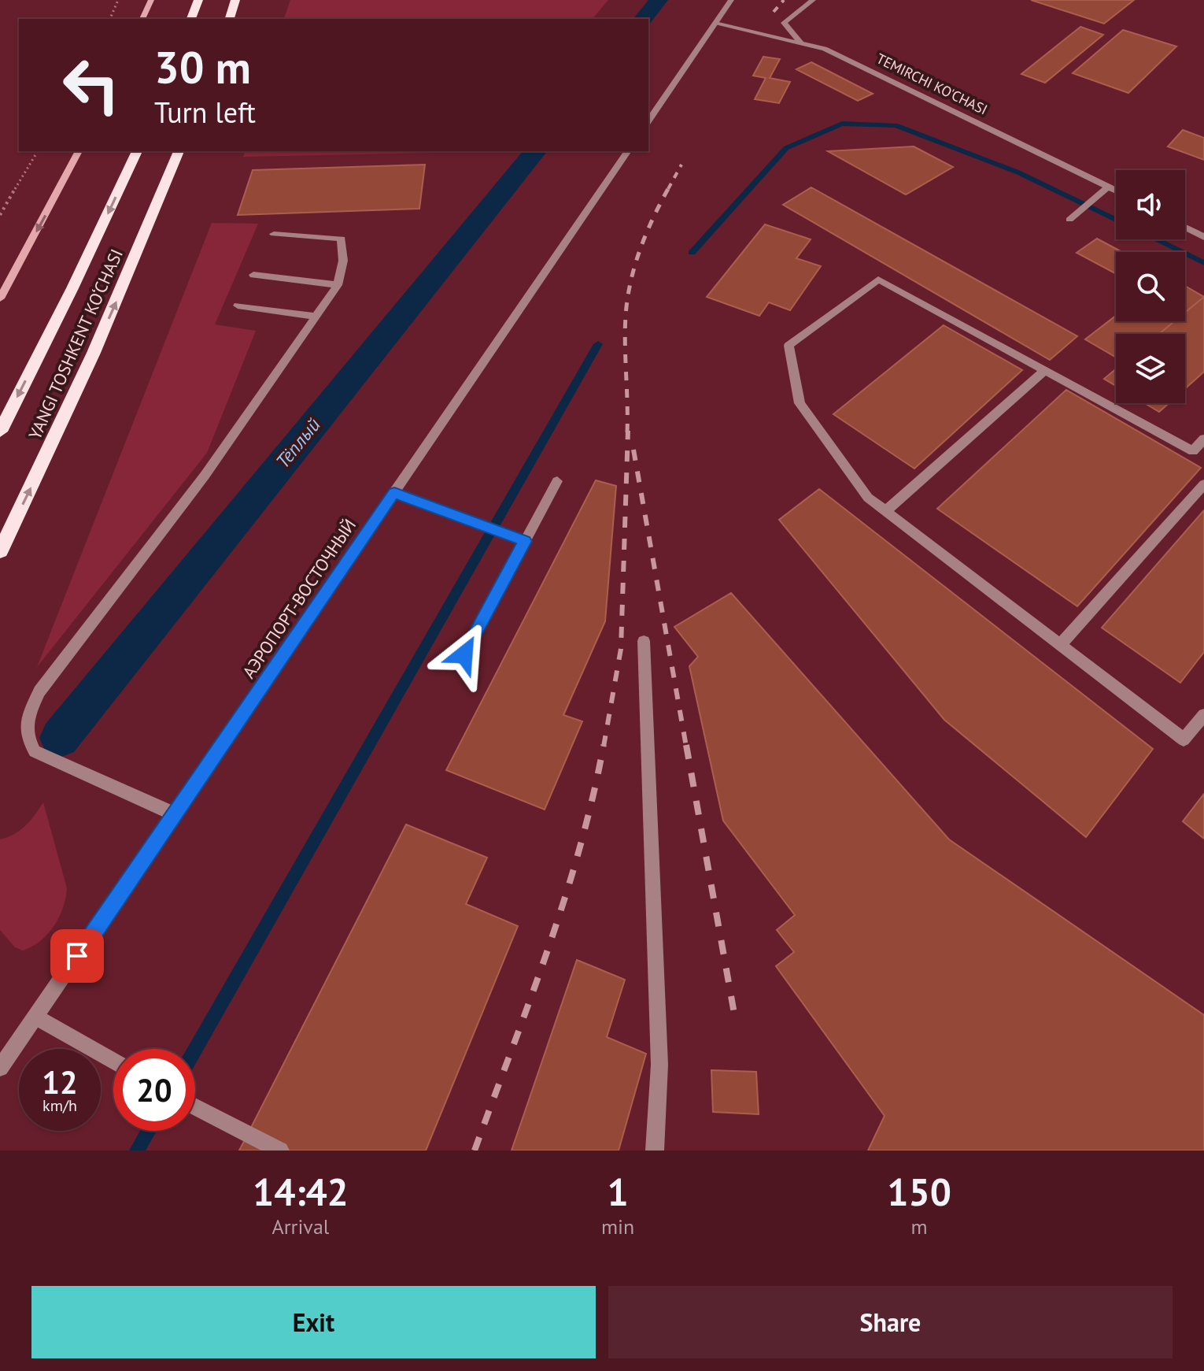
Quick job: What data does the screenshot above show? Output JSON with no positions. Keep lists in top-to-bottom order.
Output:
{
  "streets": {
    "highway": ["YANGI TOSHKENT KO‘CHASI"],
    "street": ["TEMIRCHI KO'CHASI", "АЭРОПОРТ-ВОСТОЧНЫЙ"]
  },
  "water": ["Тёплый"],
  "page": {
    "turn": ["30 m", "Turn left"],
    "speed": "12 km/h",
    "limit": "20",
    "eta": [
      "14:42",
      "Arrival",
      "1",
      "min",
      "150",
      "m"
    ],
    "buttons": ["Exit", "Share"]
  }
}
